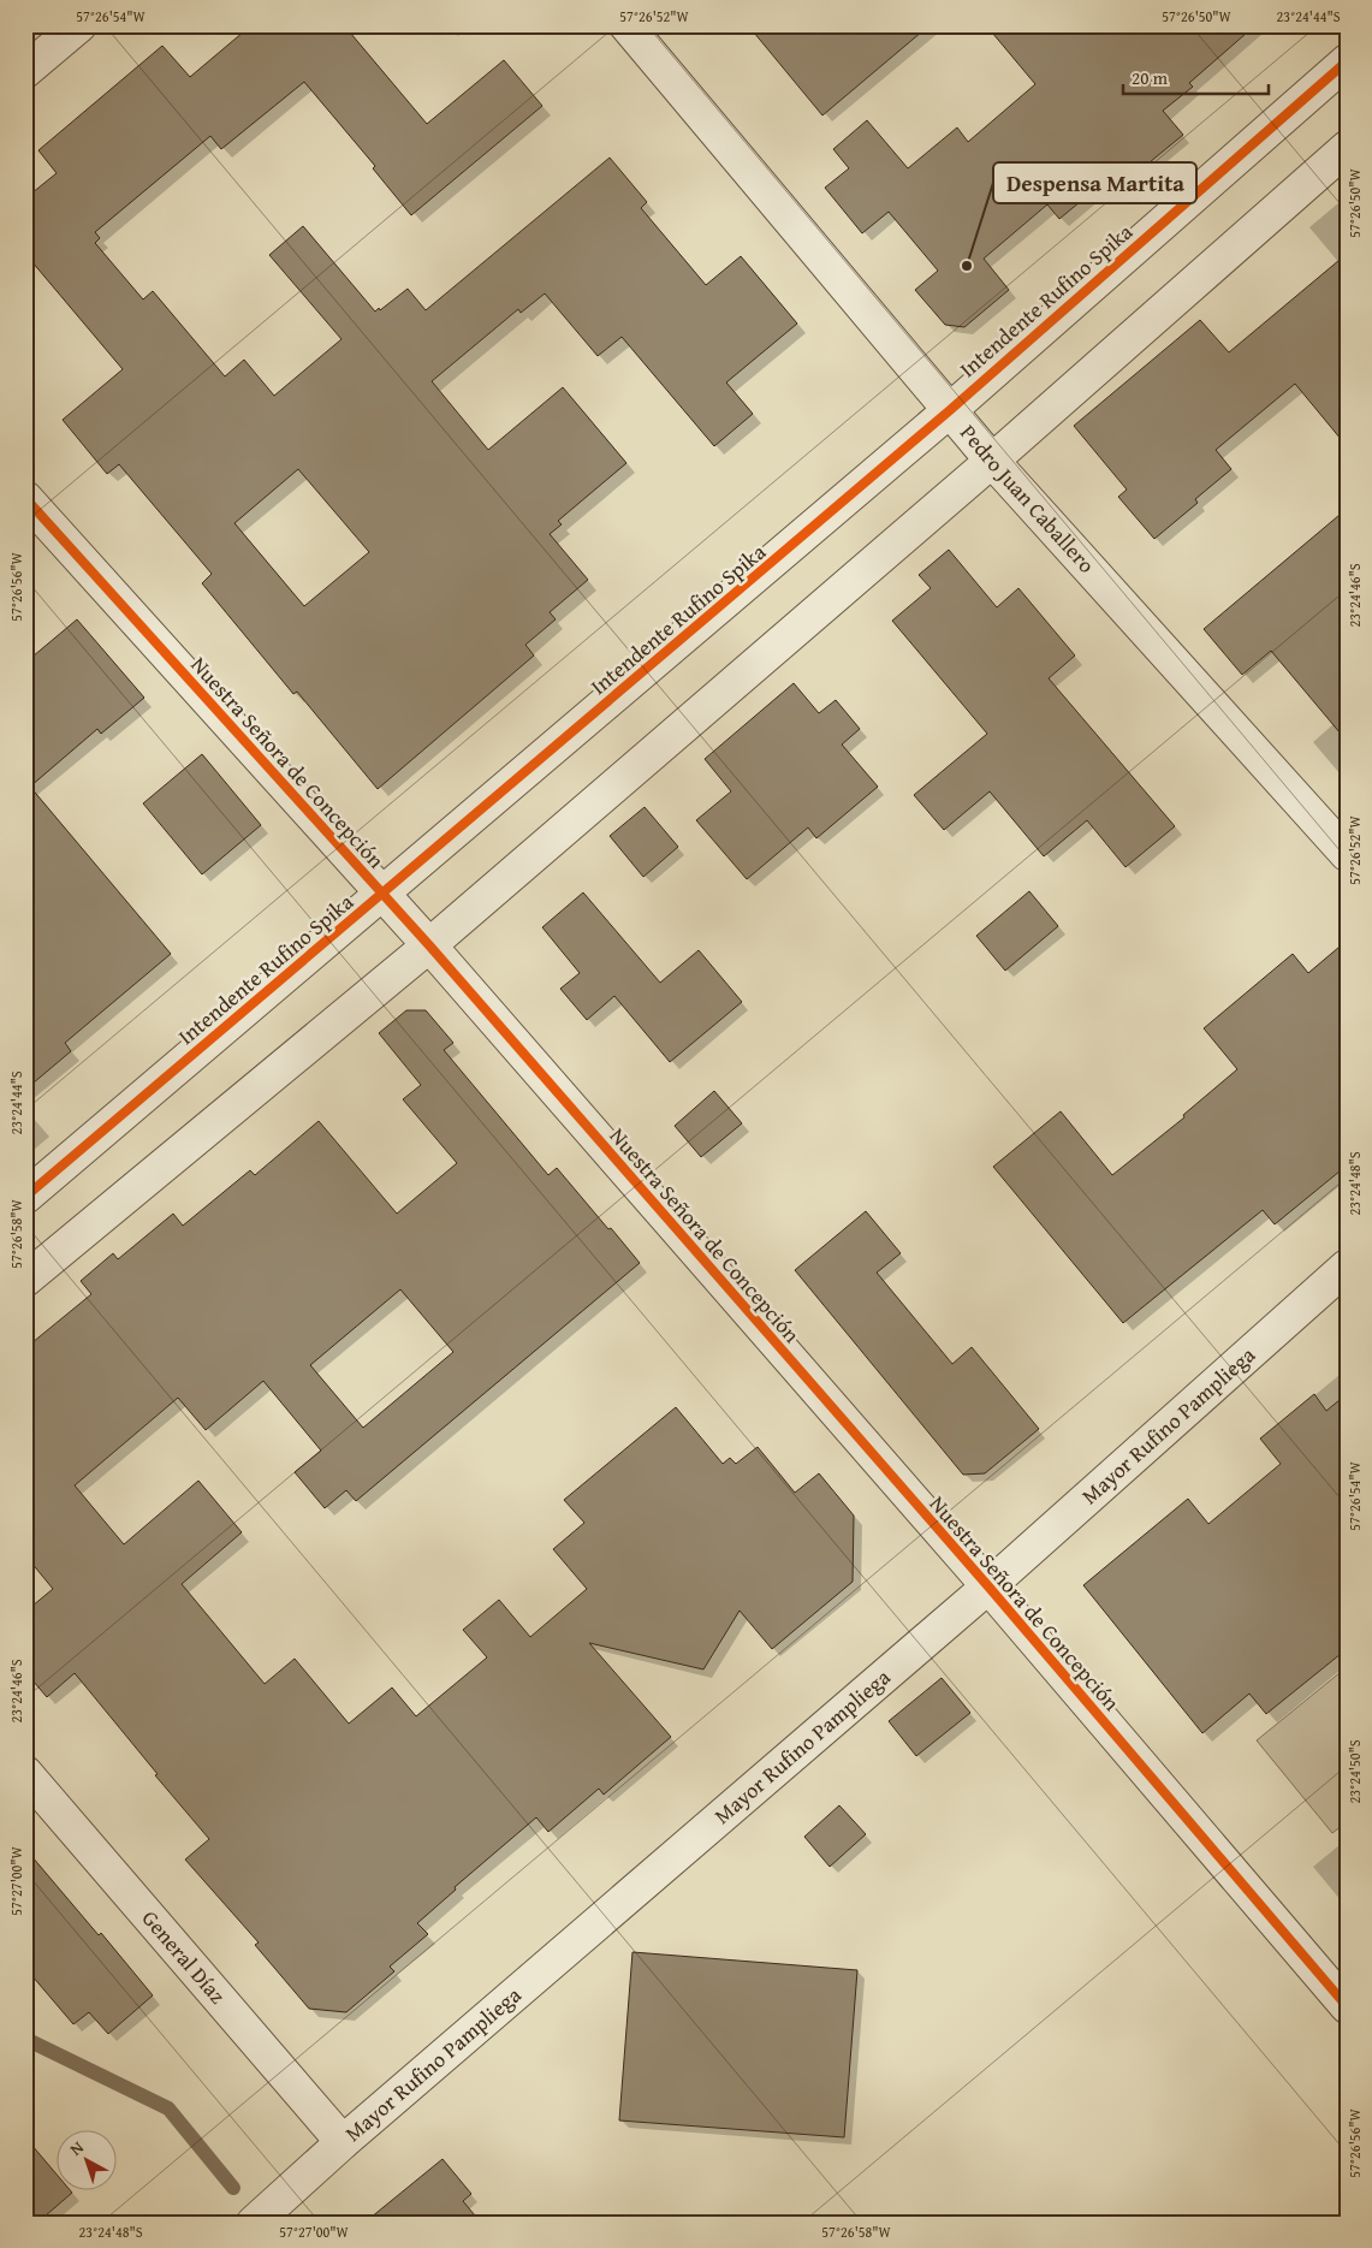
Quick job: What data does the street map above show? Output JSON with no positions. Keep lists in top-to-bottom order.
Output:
{
  "streets": {
    "street": [
      "Intendente Rufino Spika",
      "Pedro Juan Caballero",
      "Nuestra Señora de Concepción",
      "Mayor Rufino Pampliega",
      "General Díaz"
    ]
  },
  "crossings": [
    ["Intendente Rufino Spika", "Pedro Juan Caballero"],
    ["Intendente Rufino Spika", "Nuestra Señora de Concepción"],
    ["Nuestra Señora de Concepción", "Mayor Rufino Pampliega"],
    ["Mayor Rufino Pampliega", "General Díaz"]
  ],
  "places": ["Despensa Martita"],
  "scale_bar": "20 m",
  "north": "top left",
  "coordinates": [
    "57°26'54\"W",
    "57°26'52\"W",
    "57°26'50\"W",
    "23°24'44\"S",
    "57°26'56\"W",
    "23°24'46\"S",
    "23°24'48\"S",
    "57°26'58\"W",
    "23°24'50\"S",
    "57°27'00\"W"
  ]
}
